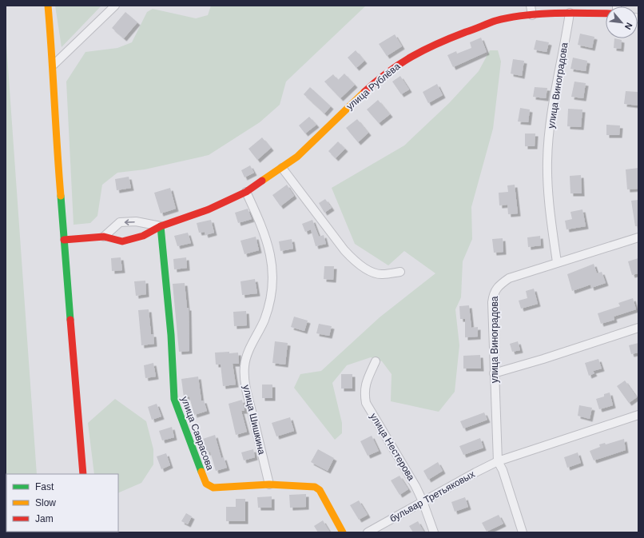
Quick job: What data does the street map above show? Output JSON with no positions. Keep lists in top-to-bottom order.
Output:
{
  "streets": {
    "street": [
      "улица Виноградова",
      "улица Рублёва",
      "улица Шишкина",
      "улица Саврасова",
      "улица Нестерова",
      "бульвар Третьяковых"
    ]
  },
  "crossings": [
    ["улица Виноградова", "улица Рублёва"],
    ["улица Виноградова", "бульвар Третьяковых"],
    ["улица Рублёва", "улица Шишкина"],
    ["улица Рублёва", "улица Саврасова"],
    ["улица Шишкина", "улица Саврасова"],
    ["улица Нестерова", "бульвар Третьяковых"]
  ],
  "legend": ["Fast", "Slow", "Jam"],
  "north": "bottom right"
}
